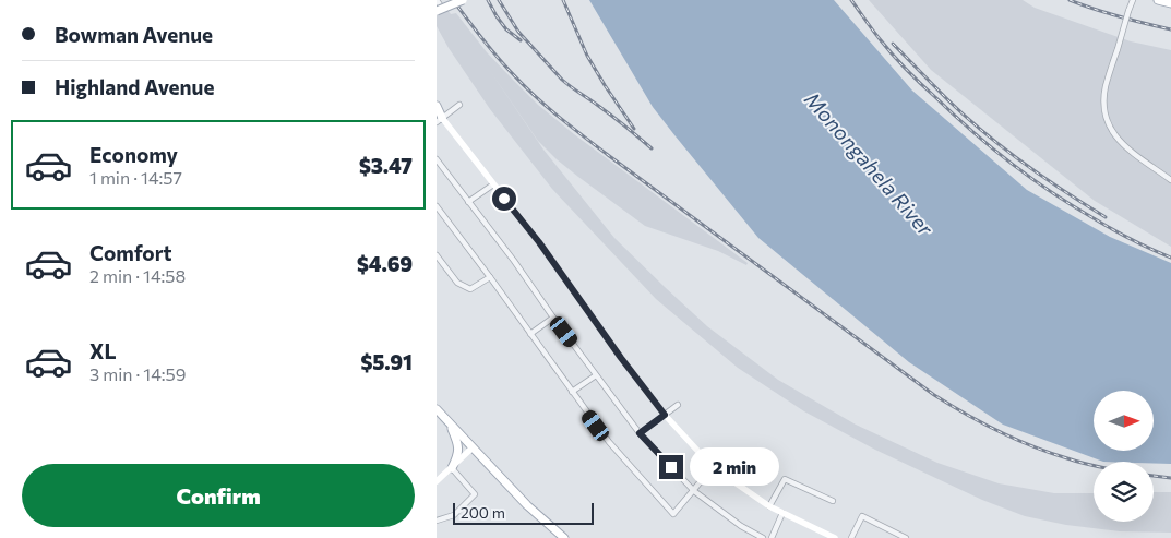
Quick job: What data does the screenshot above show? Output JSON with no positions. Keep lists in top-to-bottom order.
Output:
{
  "water": ["Monongahela River"],
  "scale_bar": "200 m",
  "north": "right",
  "page": {
    "banner": ["Bowman Avenue", "Highland Avenue"],
    "list": [
      {
        "name": "Economy",
        "note": "1 min · 14:57",
        "value": "$3.47"
      },
      {
        "name": "Comfort",
        "note": "2 min · 14:58",
        "value": "$4.69"
      },
      {
        "name": "XL",
        "note": "3 min · 14:59",
        "value": "$5.91"
      }
    ],
    "bubble": "2 min",
    "buttons": "Confirm",
    "scale": "200 m"
  }
}
